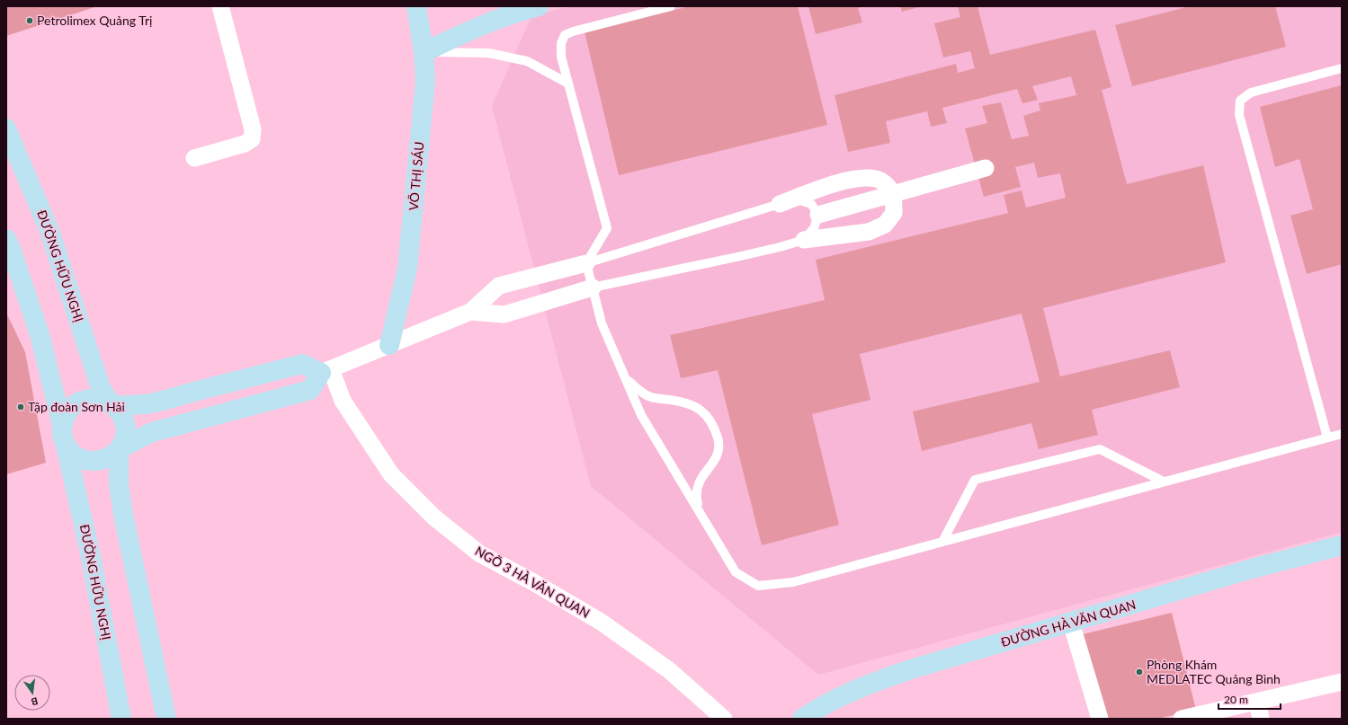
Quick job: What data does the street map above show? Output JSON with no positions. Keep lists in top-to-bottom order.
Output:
{
  "streets": {
    "main road": ["VÕ THỊ SÁU", "ĐƯỜNG HỮU NGHỊ", "ĐƯỜNG HÀ VĂN QUAN"],
    "street": ["NGÕ 3 HÀ VĂN QUAN"]
  },
  "places": ["Petrolimex Quảng Trị", "Tập đoàn Sơn Hải", "Phòng Khám MEDLATEC Quảng Bình"],
  "scale_bar": "20 m",
  "north": "bottom"
}
